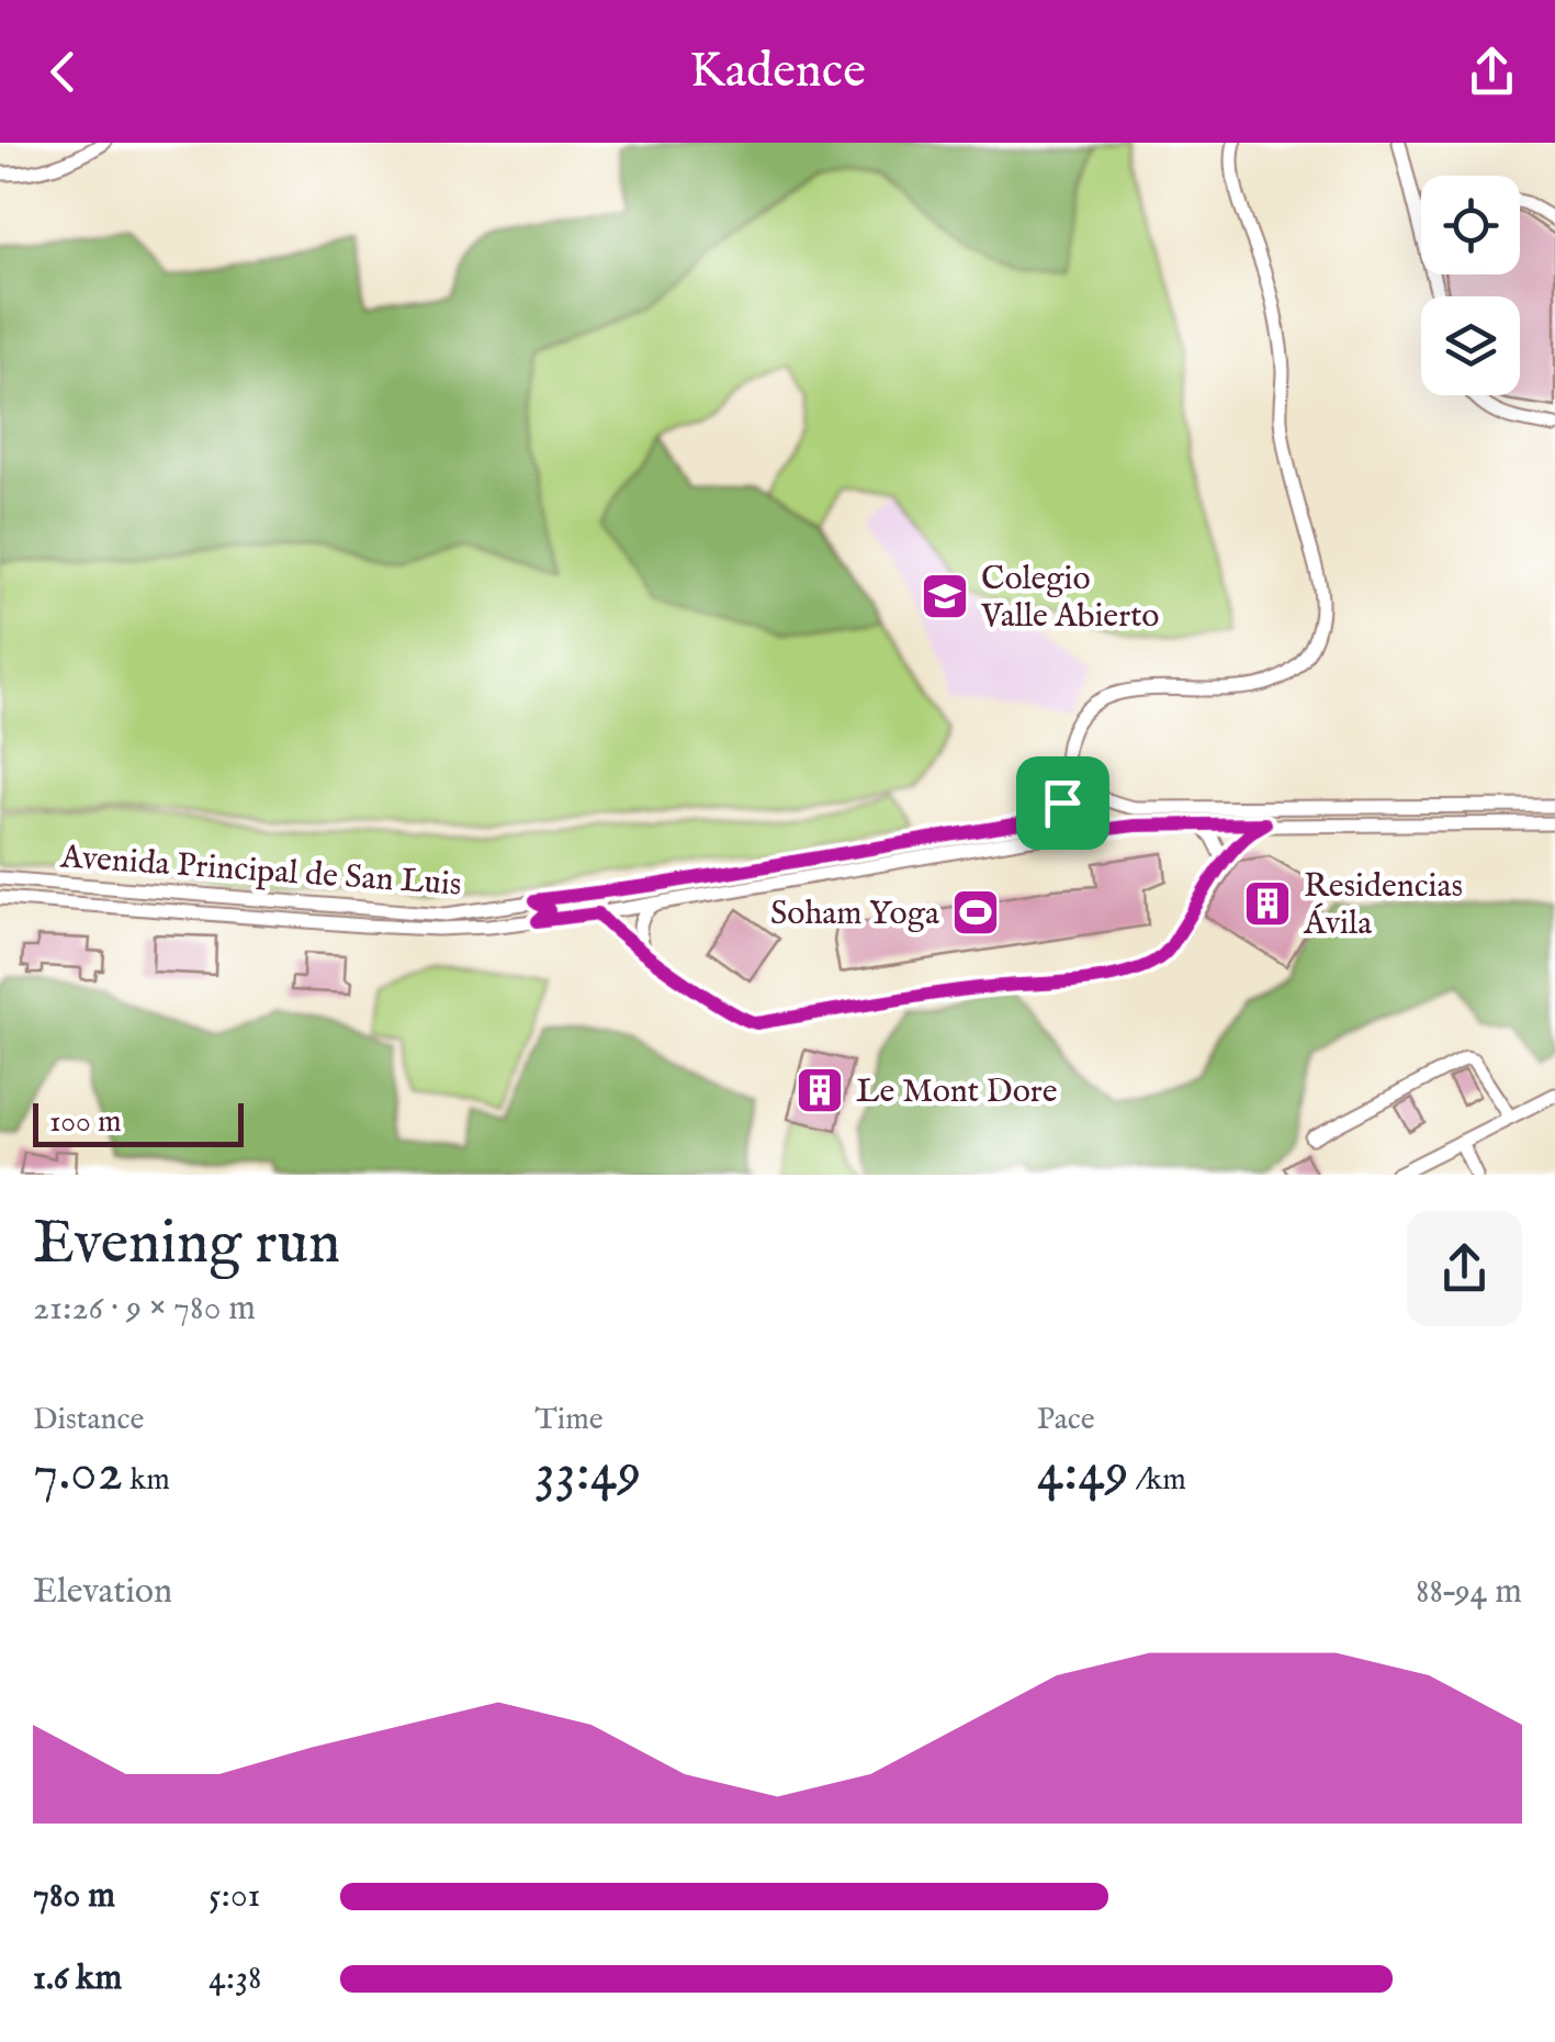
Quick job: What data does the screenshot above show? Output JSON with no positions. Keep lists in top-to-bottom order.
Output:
{
  "streets": {
    "street": ["Avenida Principal de San Luis"]
  },
  "places": {
    "school or university": ["Colegio Valle Abierto"],
    "building": ["Residencias Ávila", "Le Mont Dore"],
    "sports": ["Soham Yoga"]
  },
  "scale_bar": "100 m",
  "page": {
    "header": "Kadence",
    "scale": "100 m",
    "heading": ["Evening run", "21:26 · 9 × 780 m"],
    "stats": [
      ["Distance", "7.02 km"],
      ["Time", "33:49"],
      ["Pace", "4:49 /km"]
    ],
    "chart": ["Elevation", "88–94 m"],
    "list": [
      {
        "name": "780 m",
        "note": "5:01"
      },
      {
        "name": "1.6 km",
        "note": "4:38"
      }
    ]
  }
}
